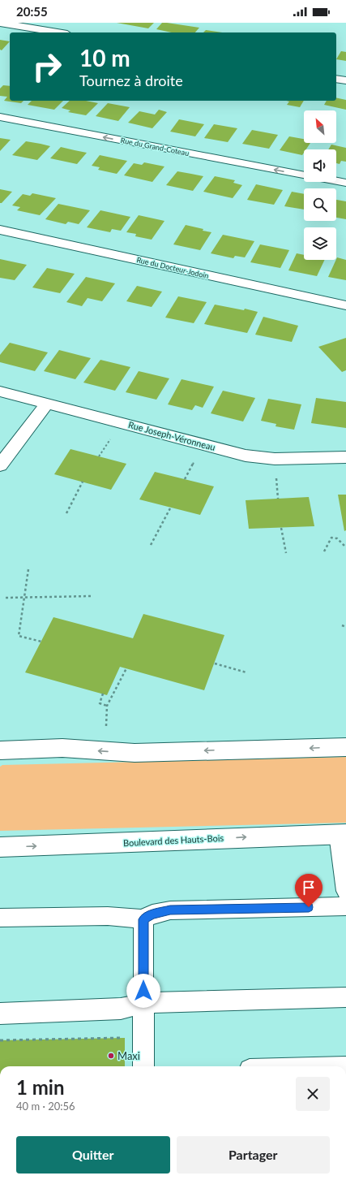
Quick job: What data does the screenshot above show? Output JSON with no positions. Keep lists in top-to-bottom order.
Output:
{
  "streets": {
    "street": [
      "Rue du Grand-Coteau",
      "Rue du Docteur-Jodoin",
      "Rue Joseph-Véronneau",
      "Boulevard des Hauts-Bois"
    ]
  },
  "one_way": ["Rue du Grand-Coteau"],
  "places": ["Maxi"],
  "north": "top left",
  "page": {
    "status": "20:55",
    "turn": ["10 m", "Tournez à droite"],
    "heading": ["1 min", "40 m · 20:56"],
    "buttons": ["Quitter", "Partager"]
  }
}
